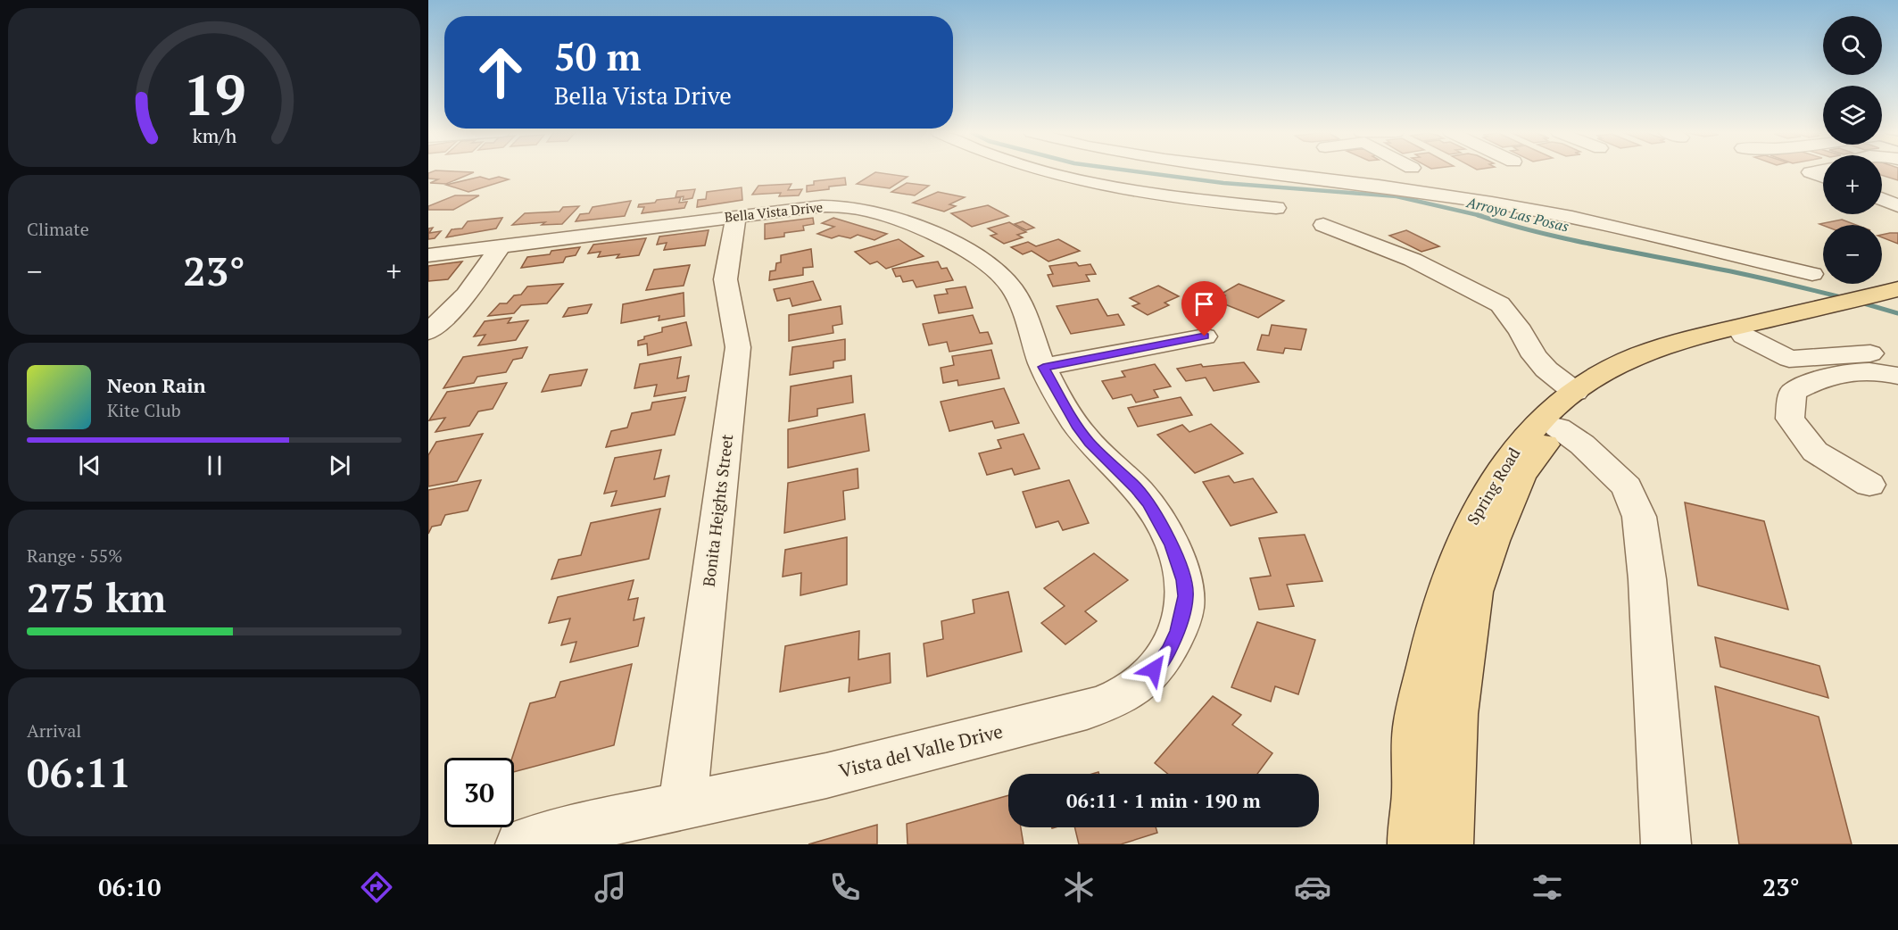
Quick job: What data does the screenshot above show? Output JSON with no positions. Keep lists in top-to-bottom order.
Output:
{
  "streets": {
    "main road": ["Spring Road"],
    "street": ["Bella Vista Drive", "Bonita Heights Street", "Vista del Valle Drive"]
  },
  "crossings": [
    ["Bella Vista Drive", "Bonita Heights Street"],
    ["Bella Vista Drive", "Vista del Valle Drive"],
    ["Bonita Heights Street", "Vista del Valle Drive"]
  ],
  "water": ["Arroyo Las Posas"],
  "page": {
    "map_buttons": ["+", "−"],
    "turn": ["50 m", "Bella Vista Drive"],
    "tile": [
      "Climate",
      ["Range · 55%", "275 km"],
      ["Arrival", "06:11"]
    ],
    "heat": ["−", "23°", "+"],
    "song": ["Neon Rain", "Kite Club"],
    "limit": "30",
    "trip": "06:11 · 1 min · 190 m",
    "tabs": ["06:10", "23°"],
    "gauge": ["19", "km/h"]
  }
}
